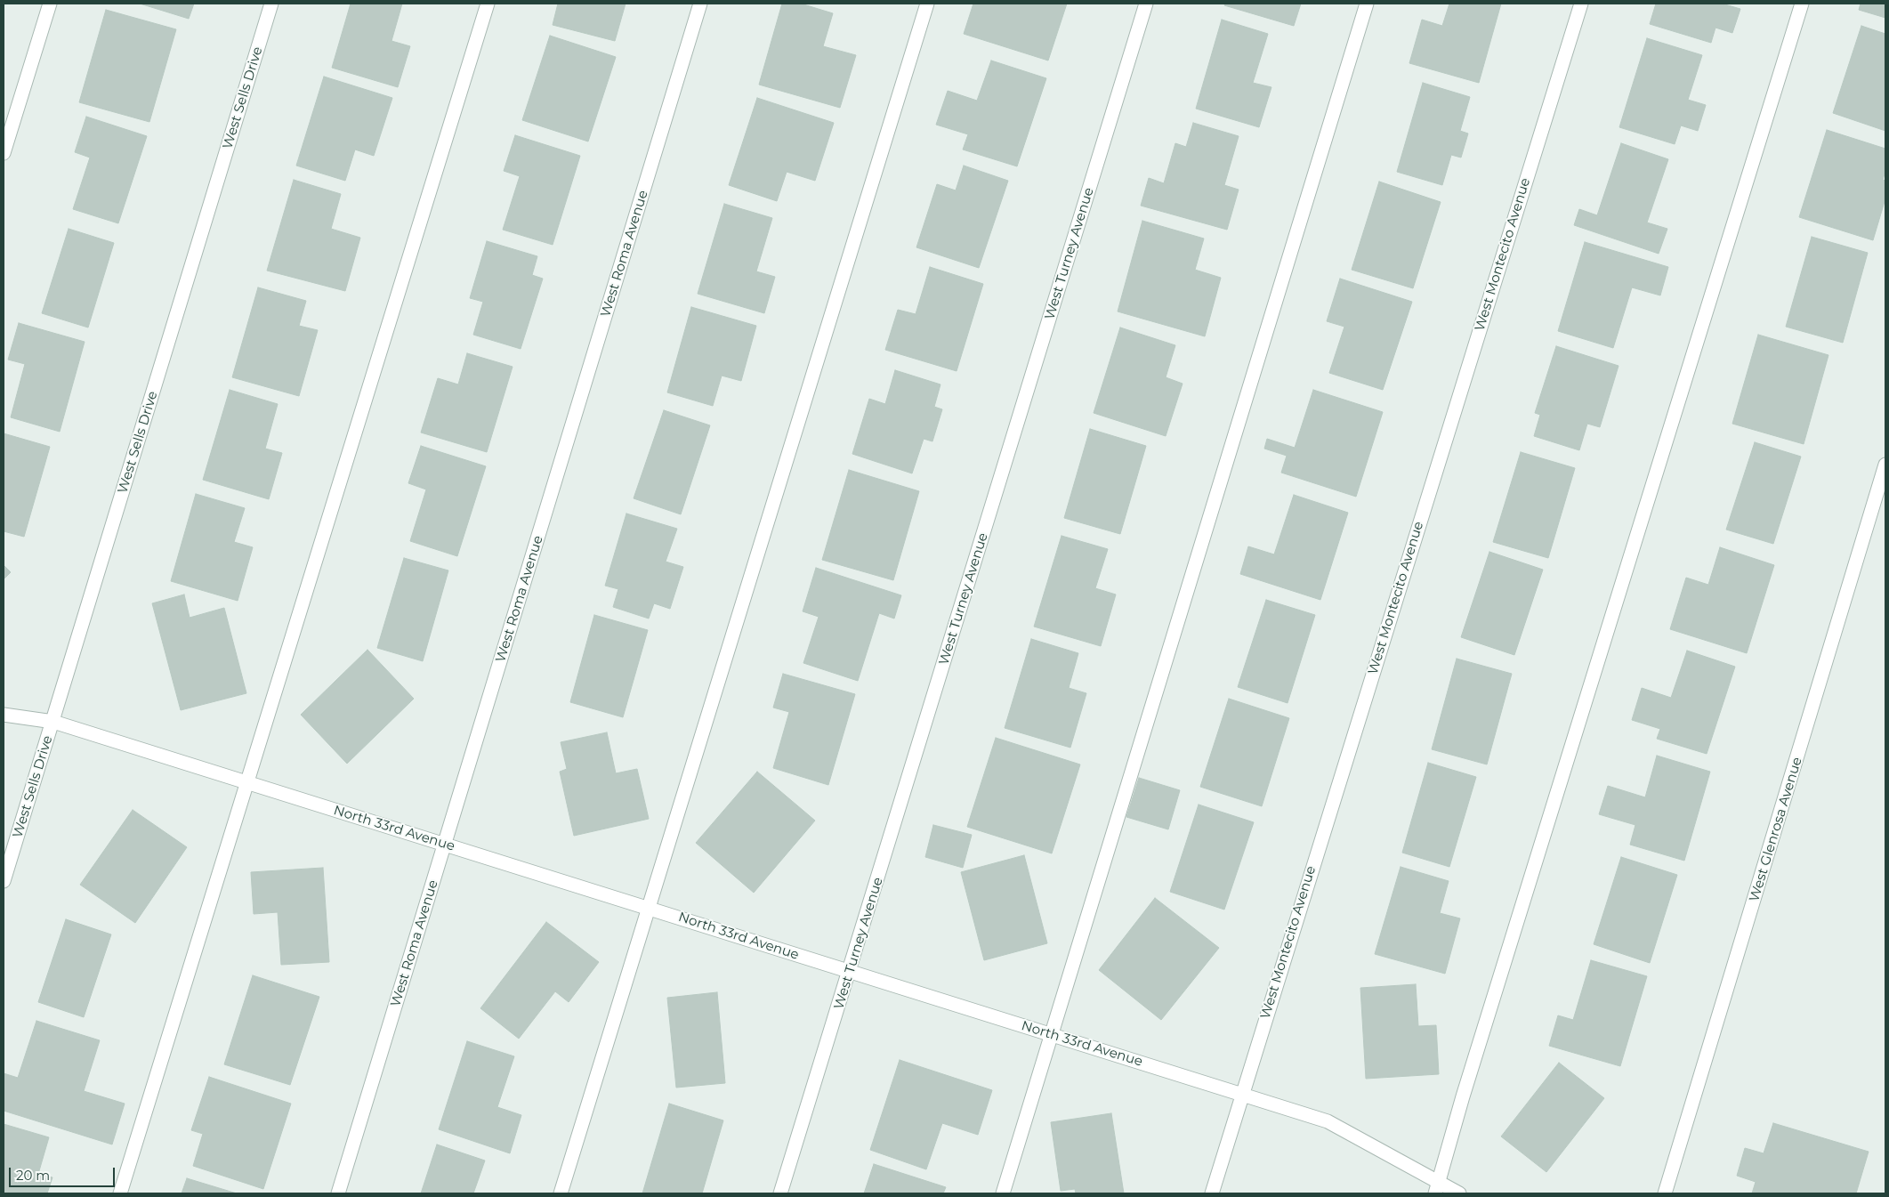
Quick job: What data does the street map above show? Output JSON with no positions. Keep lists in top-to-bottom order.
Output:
{
  "streets": {
    "street": [
      "West Sells Drive",
      "West Roma Avenue",
      "West Turney Avenue",
      "West Montecito Avenue",
      "North 33rd Avenue",
      "West Glenrosa Avenue"
    ]
  },
  "crossings": [
    ["West Sells Drive", "North 33rd Avenue"],
    ["West Roma Avenue", "North 33rd Avenue"],
    ["West Turney Avenue", "North 33rd Avenue"],
    ["West Montecito Avenue", "North 33rd Avenue"]
  ],
  "scale_bar": "20 m"
}
